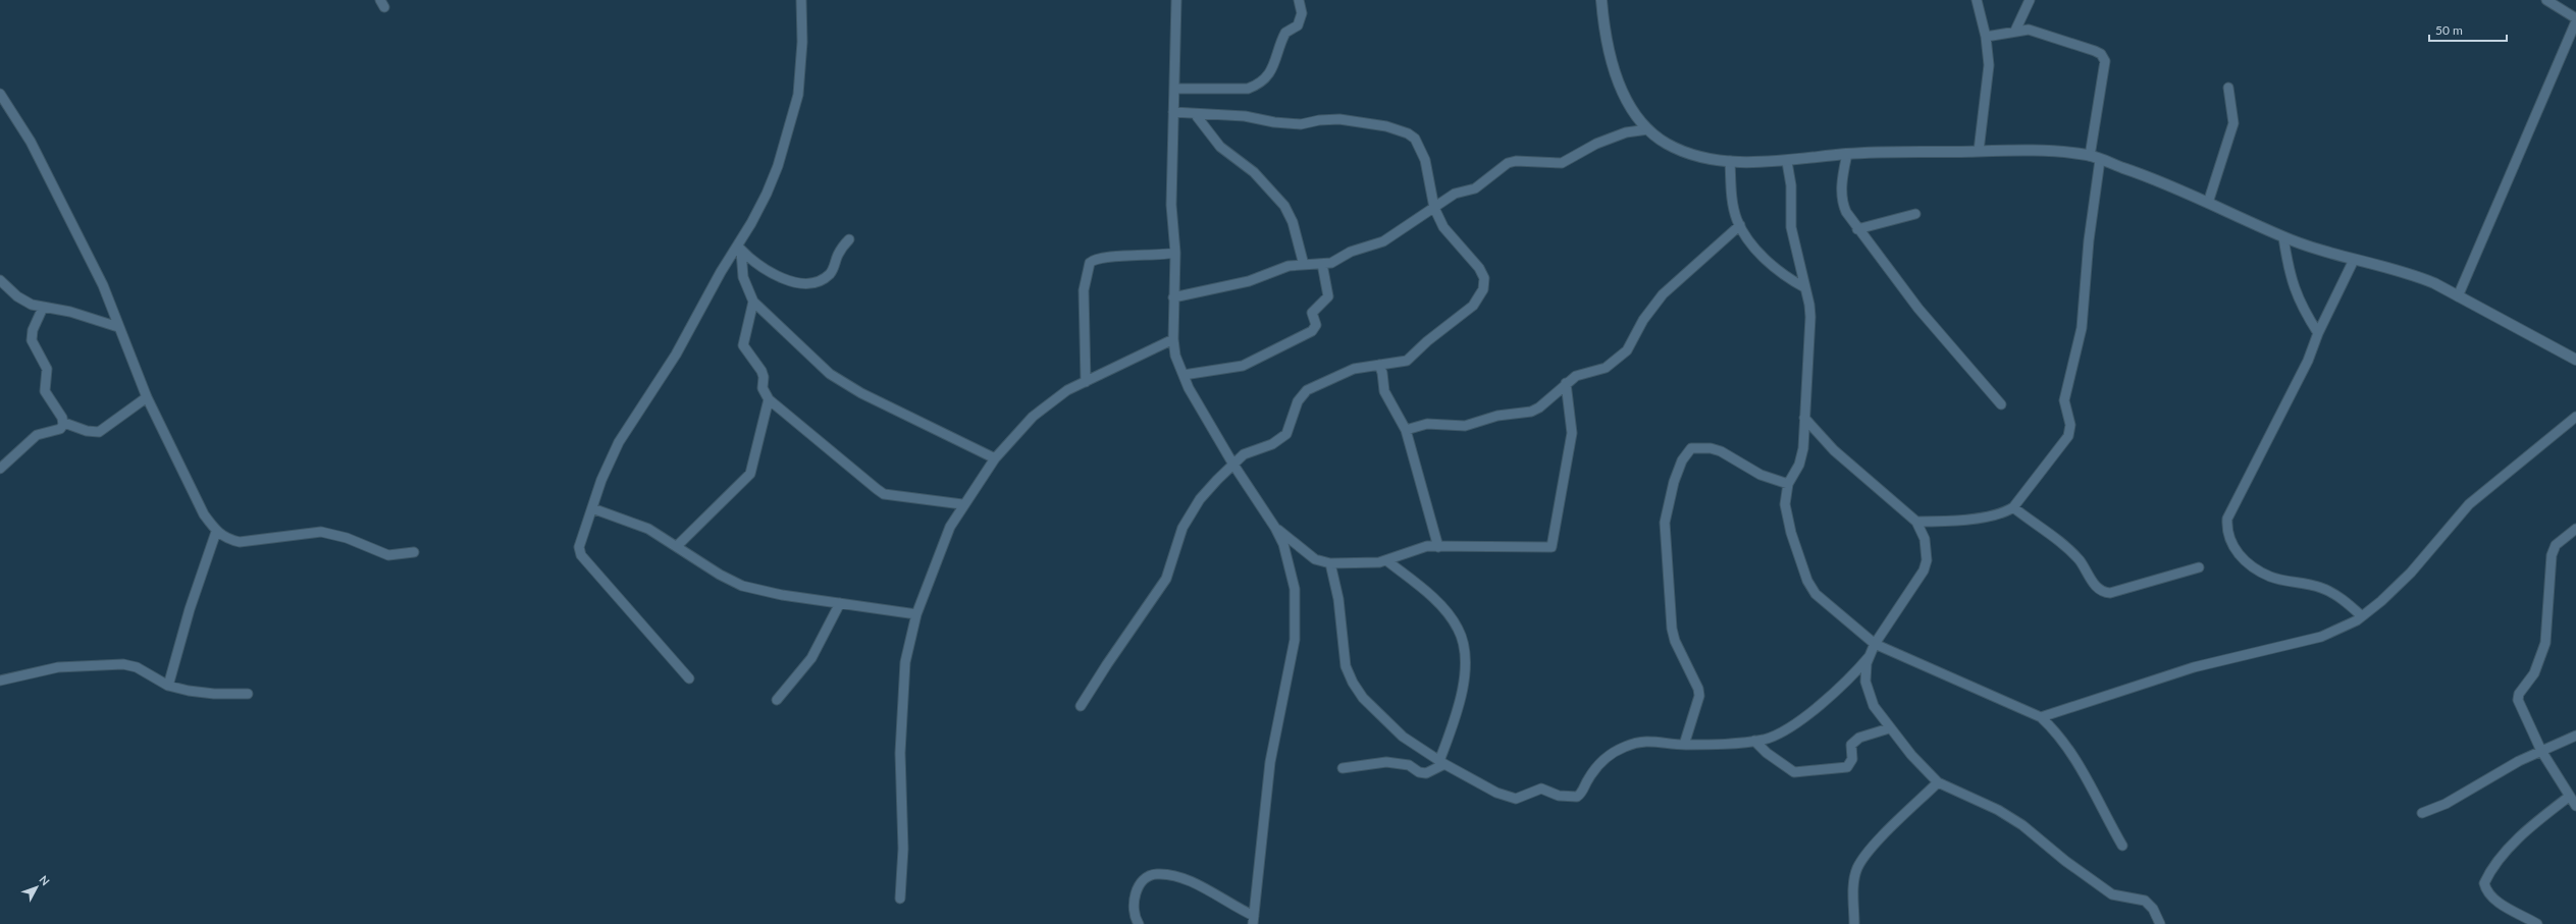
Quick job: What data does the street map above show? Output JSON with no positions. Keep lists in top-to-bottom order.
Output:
{
  "scale_bar": "50 m",
  "north": "top right"
}
